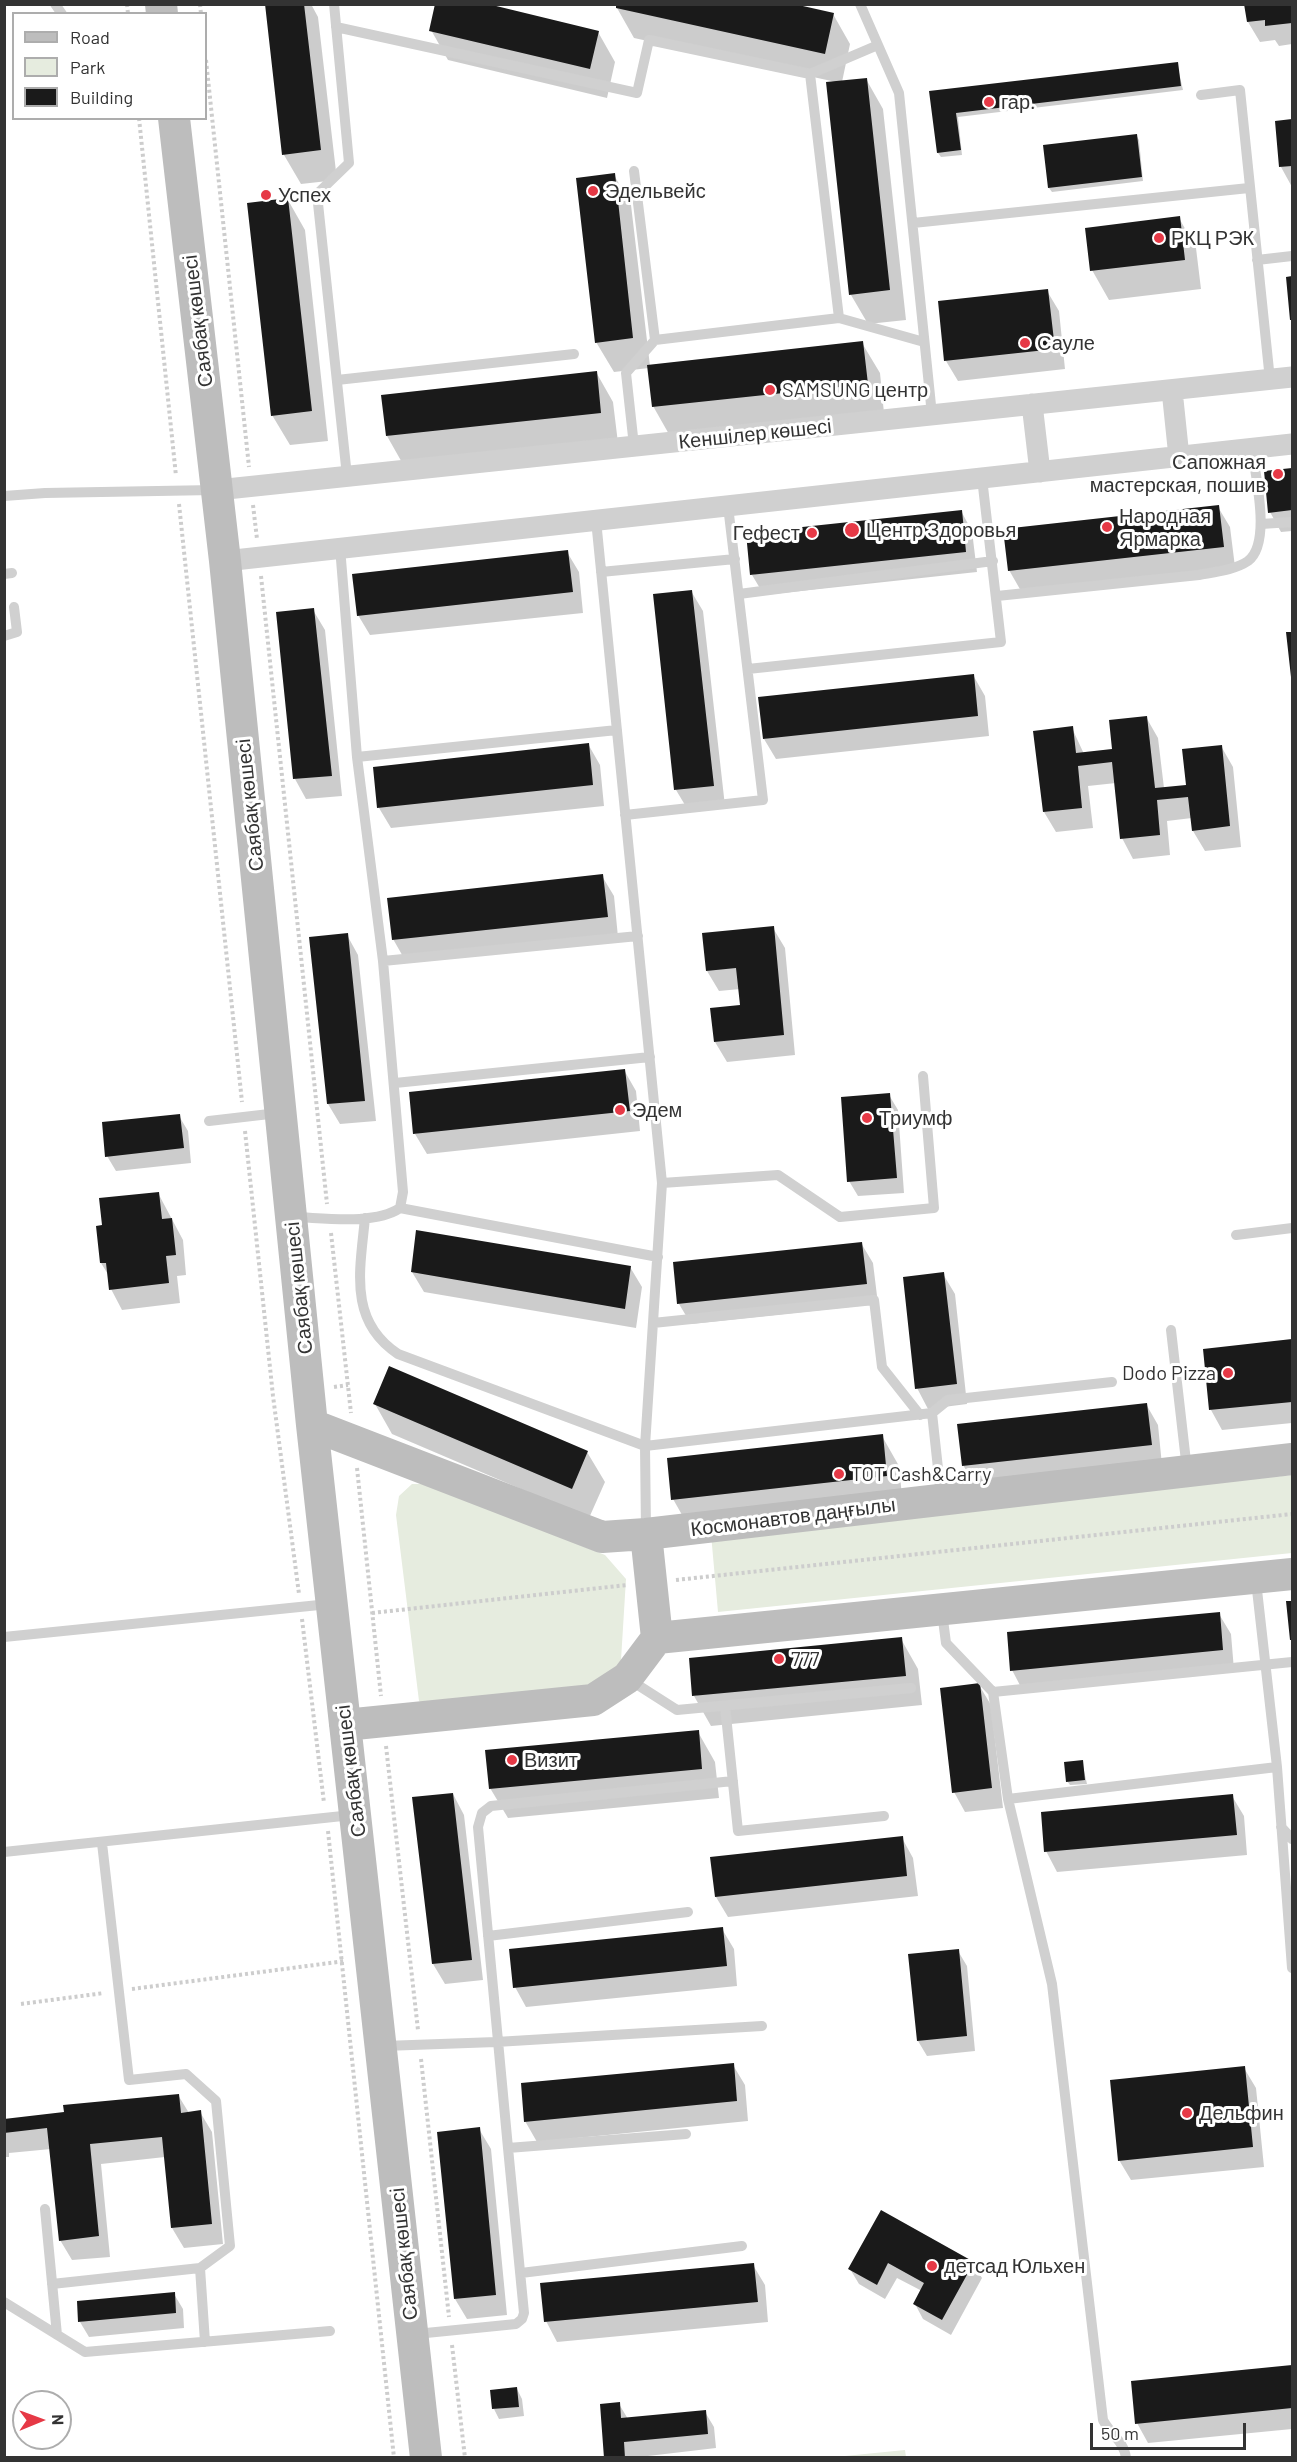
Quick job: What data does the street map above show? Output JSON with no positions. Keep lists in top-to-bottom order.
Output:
{
  "streets": {
    "street": ["Саябақ көшесі", "Кеншілер көшесі", "Космонавтов даңғылы"]
  },
  "crossings": [
    ["Саябақ көшесі", "Кеншілер көшесі"],
    ["Саябақ көшесі", "Космонавтов даңғылы"]
  ],
  "places": [
    "гар.",
    "Эдельвейс",
    "Успех",
    "РКЦ РЭК",
    "Сауле",
    "SAMSUNG центр",
    "Сапожная мастерская, пошив",
    "Народная Ярмарка",
    "Центр Здоровья",
    "Гефест",
    "Эдем",
    "Триумф",
    "Dodo Pizza",
    "TOT Cash&Carry",
    "777",
    "Визит",
    "Дельфин",
    "детсад Юльхен"
  ],
  "legend": ["Road", "Park", "Building"],
  "scale_bar": "50 m",
  "north": "right"
}
